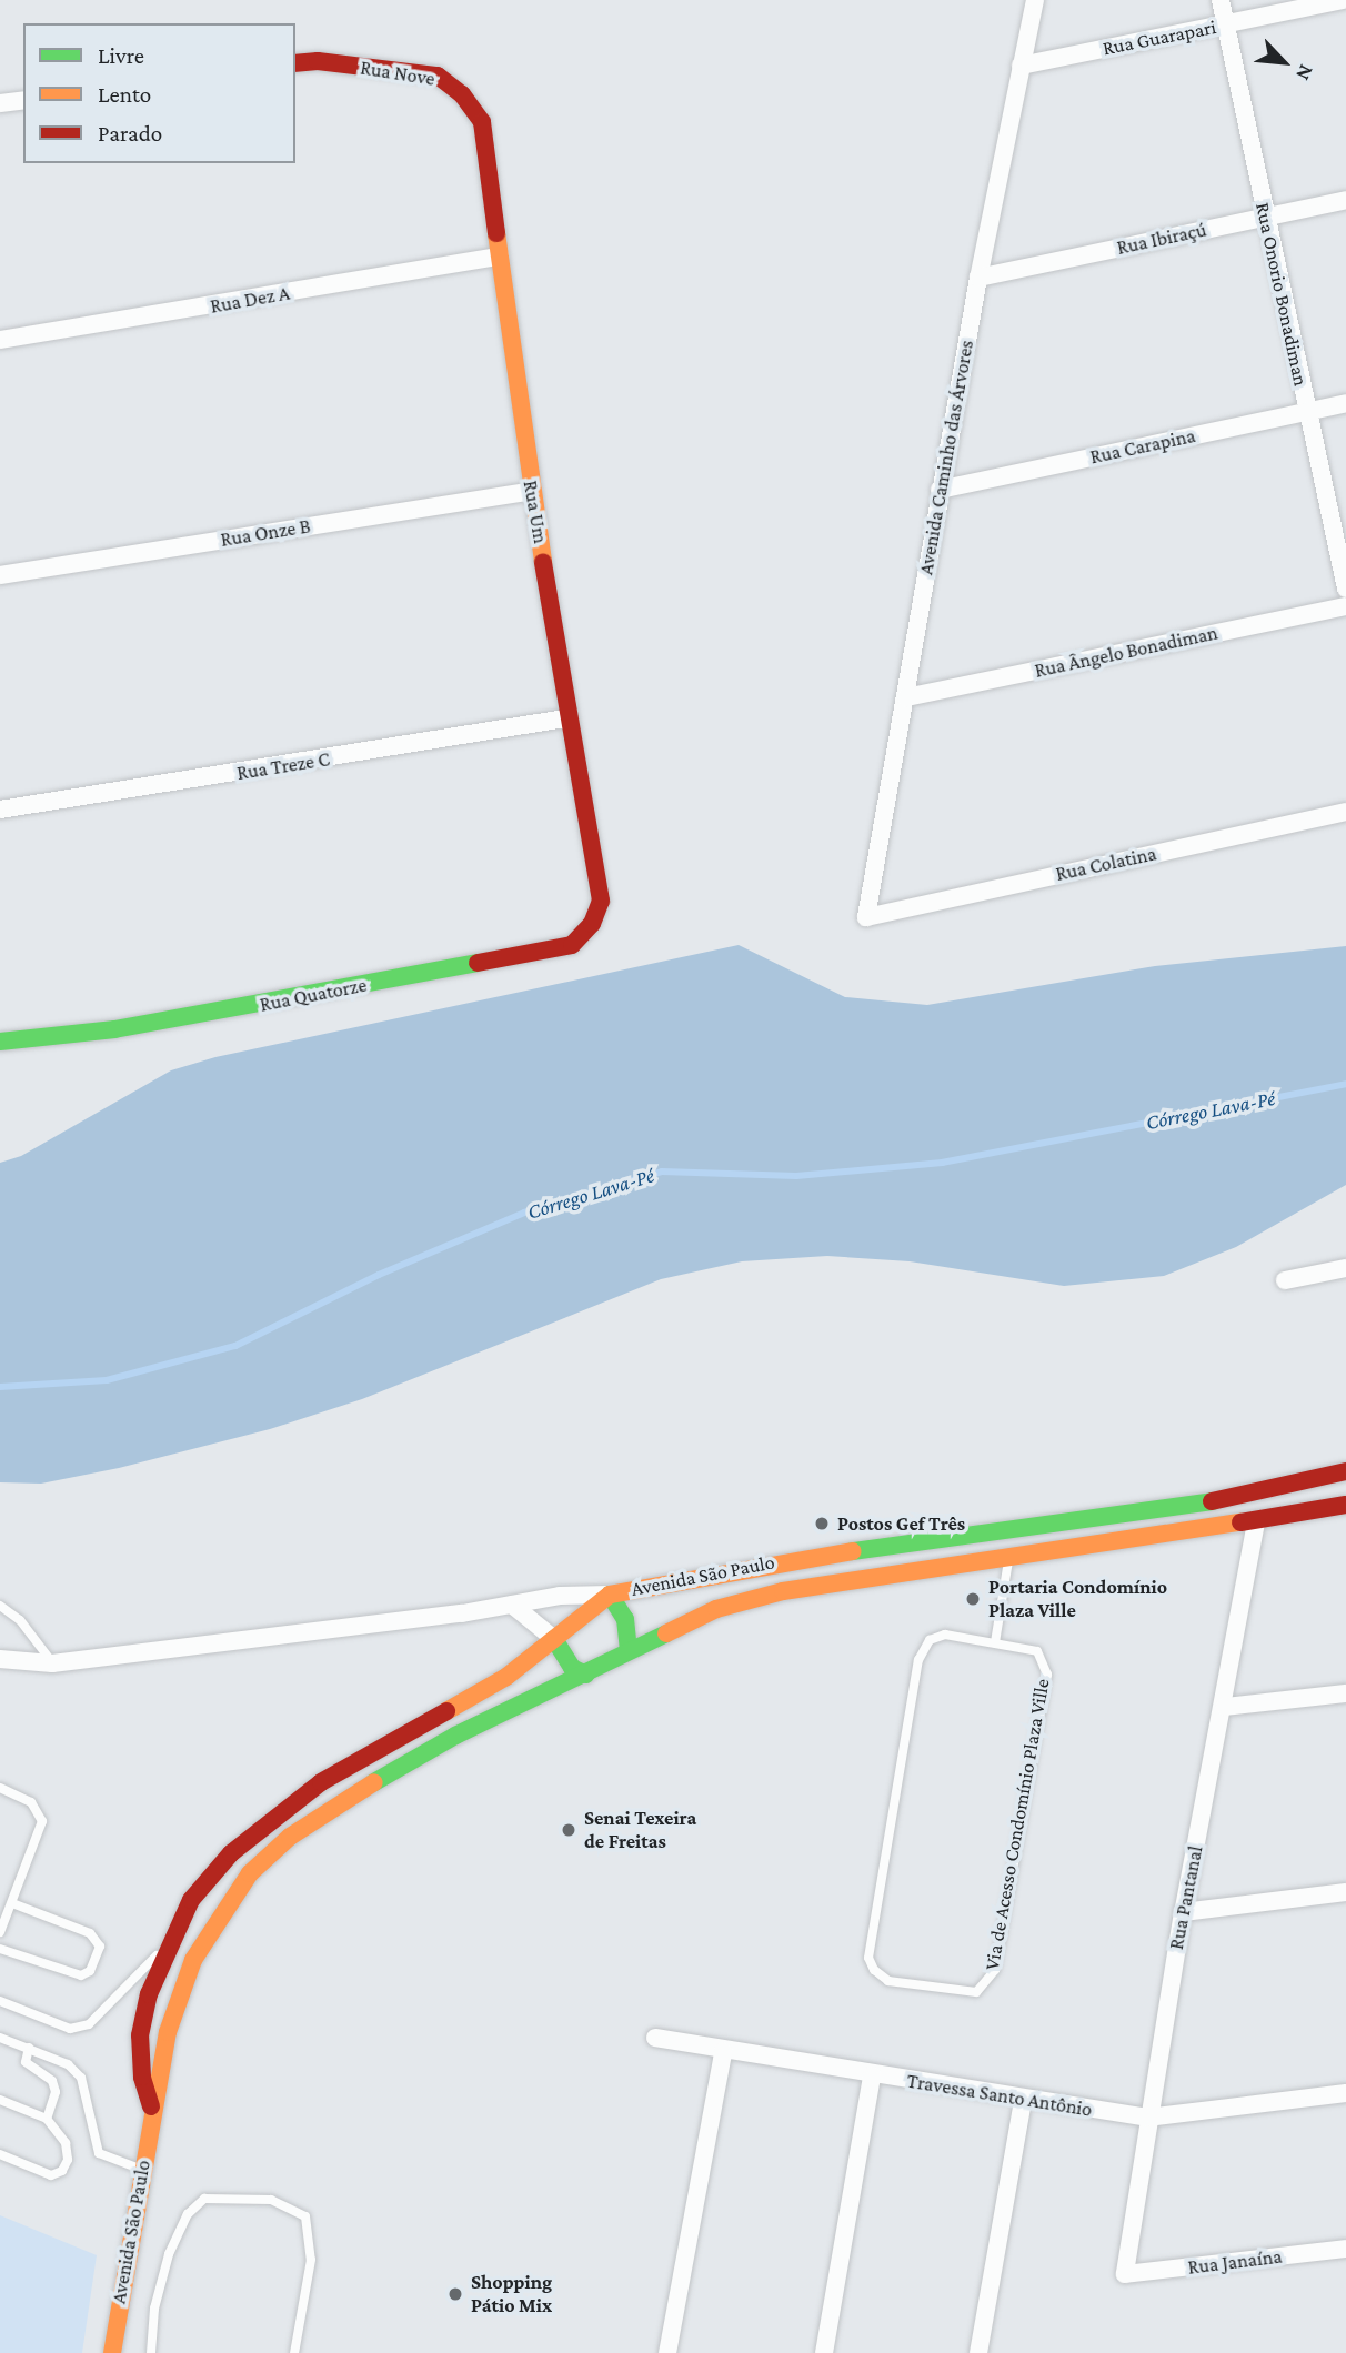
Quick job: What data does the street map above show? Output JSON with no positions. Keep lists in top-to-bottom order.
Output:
{
  "streets": {
    "street": [
      "Rua Guarapari",
      "Rua Nove",
      "Rua Ibiraçú",
      "Rua Onorio Bonadiman",
      "Rua Dez A",
      "Rua Carapina",
      "Avenida Caminho das Árvores",
      "Rua Um",
      "Rua Onze B",
      "Rua Ângelo Bonadiman",
      "Rua Treze C",
      "Rua Colatina",
      "Rua Quatorze",
      "Avenida São Paulo",
      "Rua Pantanal",
      "Travessa Santo Antônio",
      "Rua Janaína"
    ],
    "lane": ["Via de Acesso Condomínio Plaza Ville"]
  },
  "crossings": [
    ["Rua Guarapari", "Rua Onorio Bonadiman"],
    ["Rua Guarapari", "Avenida Caminho das Árvores"],
    ["Rua Nove", "Rua Um"],
    ["Rua Ibiraçú", "Rua Onorio Bonadiman"],
    ["Rua Ibiraçú", "Avenida Caminho das Árvores"],
    ["Rua Onorio Bonadiman", "Rua Carapina"],
    ["Rua Dez A", "Rua Um"],
    ["Rua Carapina", "Avenida Caminho das Árvores"],
    ["Avenida Caminho das Árvores", "Rua Ângelo Bonadiman"],
    ["Avenida Caminho das Árvores", "Rua Colatina"],
    ["Rua Um", "Rua Onze B"],
    ["Rua Um", "Rua Treze C"],
    ["Rua Um", "Rua Quatorze"],
    ["Avenida São Paulo", "Rua Pantanal"],
    ["Rua Pantanal", "Travessa Santo Antônio"],
    ["Rua Pantanal", "Rua Janaína"]
  ],
  "water": ["Córrego Lava-Pé"],
  "places": [
    "Postos Gef Três",
    "Portaria Condomínio Plaza Ville",
    "Senai Texeira de Freitas",
    "Shopping Pátio Mix"
  ],
  "legend": ["Livre", "Lento", "Parado"],
  "north": "bottom right"
}
